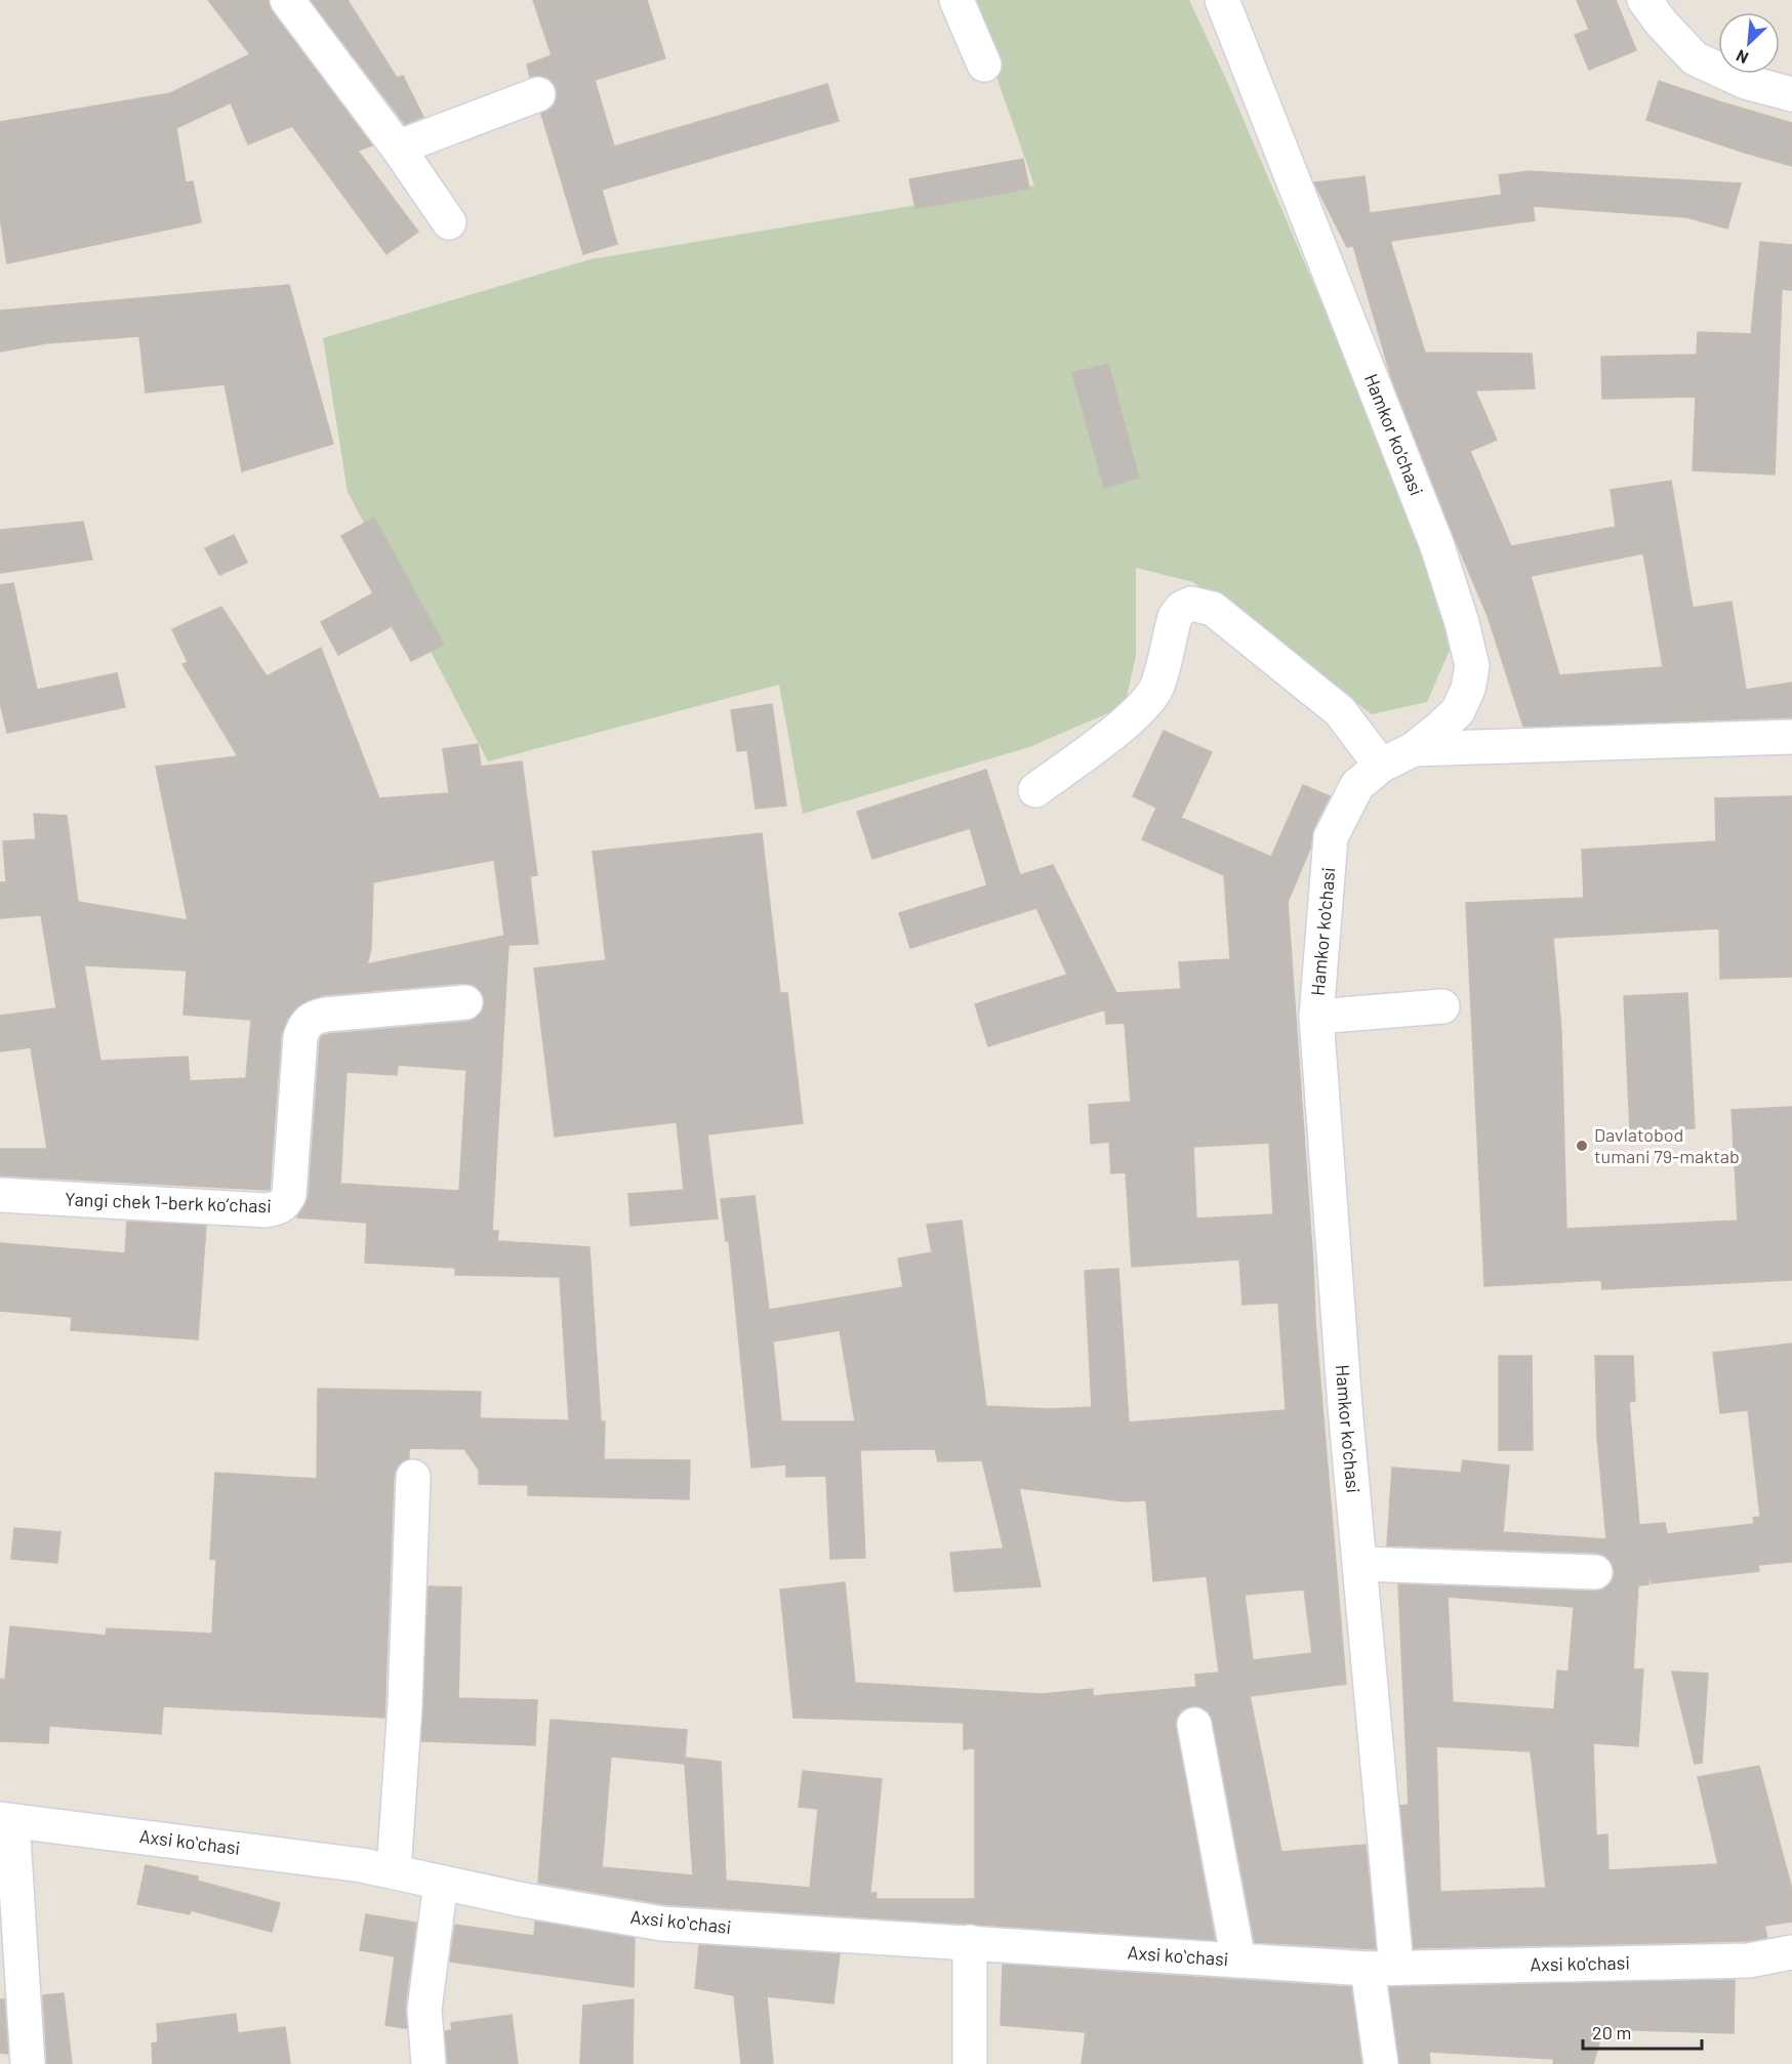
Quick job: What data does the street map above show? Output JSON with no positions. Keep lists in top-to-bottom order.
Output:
{
  "streets": {
    "street": [
      "Hamkor ko'chasi",
      "Yangi chek 1-berk koʼchasi",
      "Axsi koʻchasi",
      "Axsi ko'chasi"
    ]
  },
  "crossings": [
    ["Hamkor ko'chasi", "Axsi koʻchasi"],
    ["Hamkor ko'chasi", "Axsi ko'chasi"],
    ["Axsi koʻchasi", "Axsi ko'chasi"]
  ],
  "places": ["Davlatobod tumani 79-maktab"],
  "scale_bar": "20 m",
  "north": "bottom left"
}
